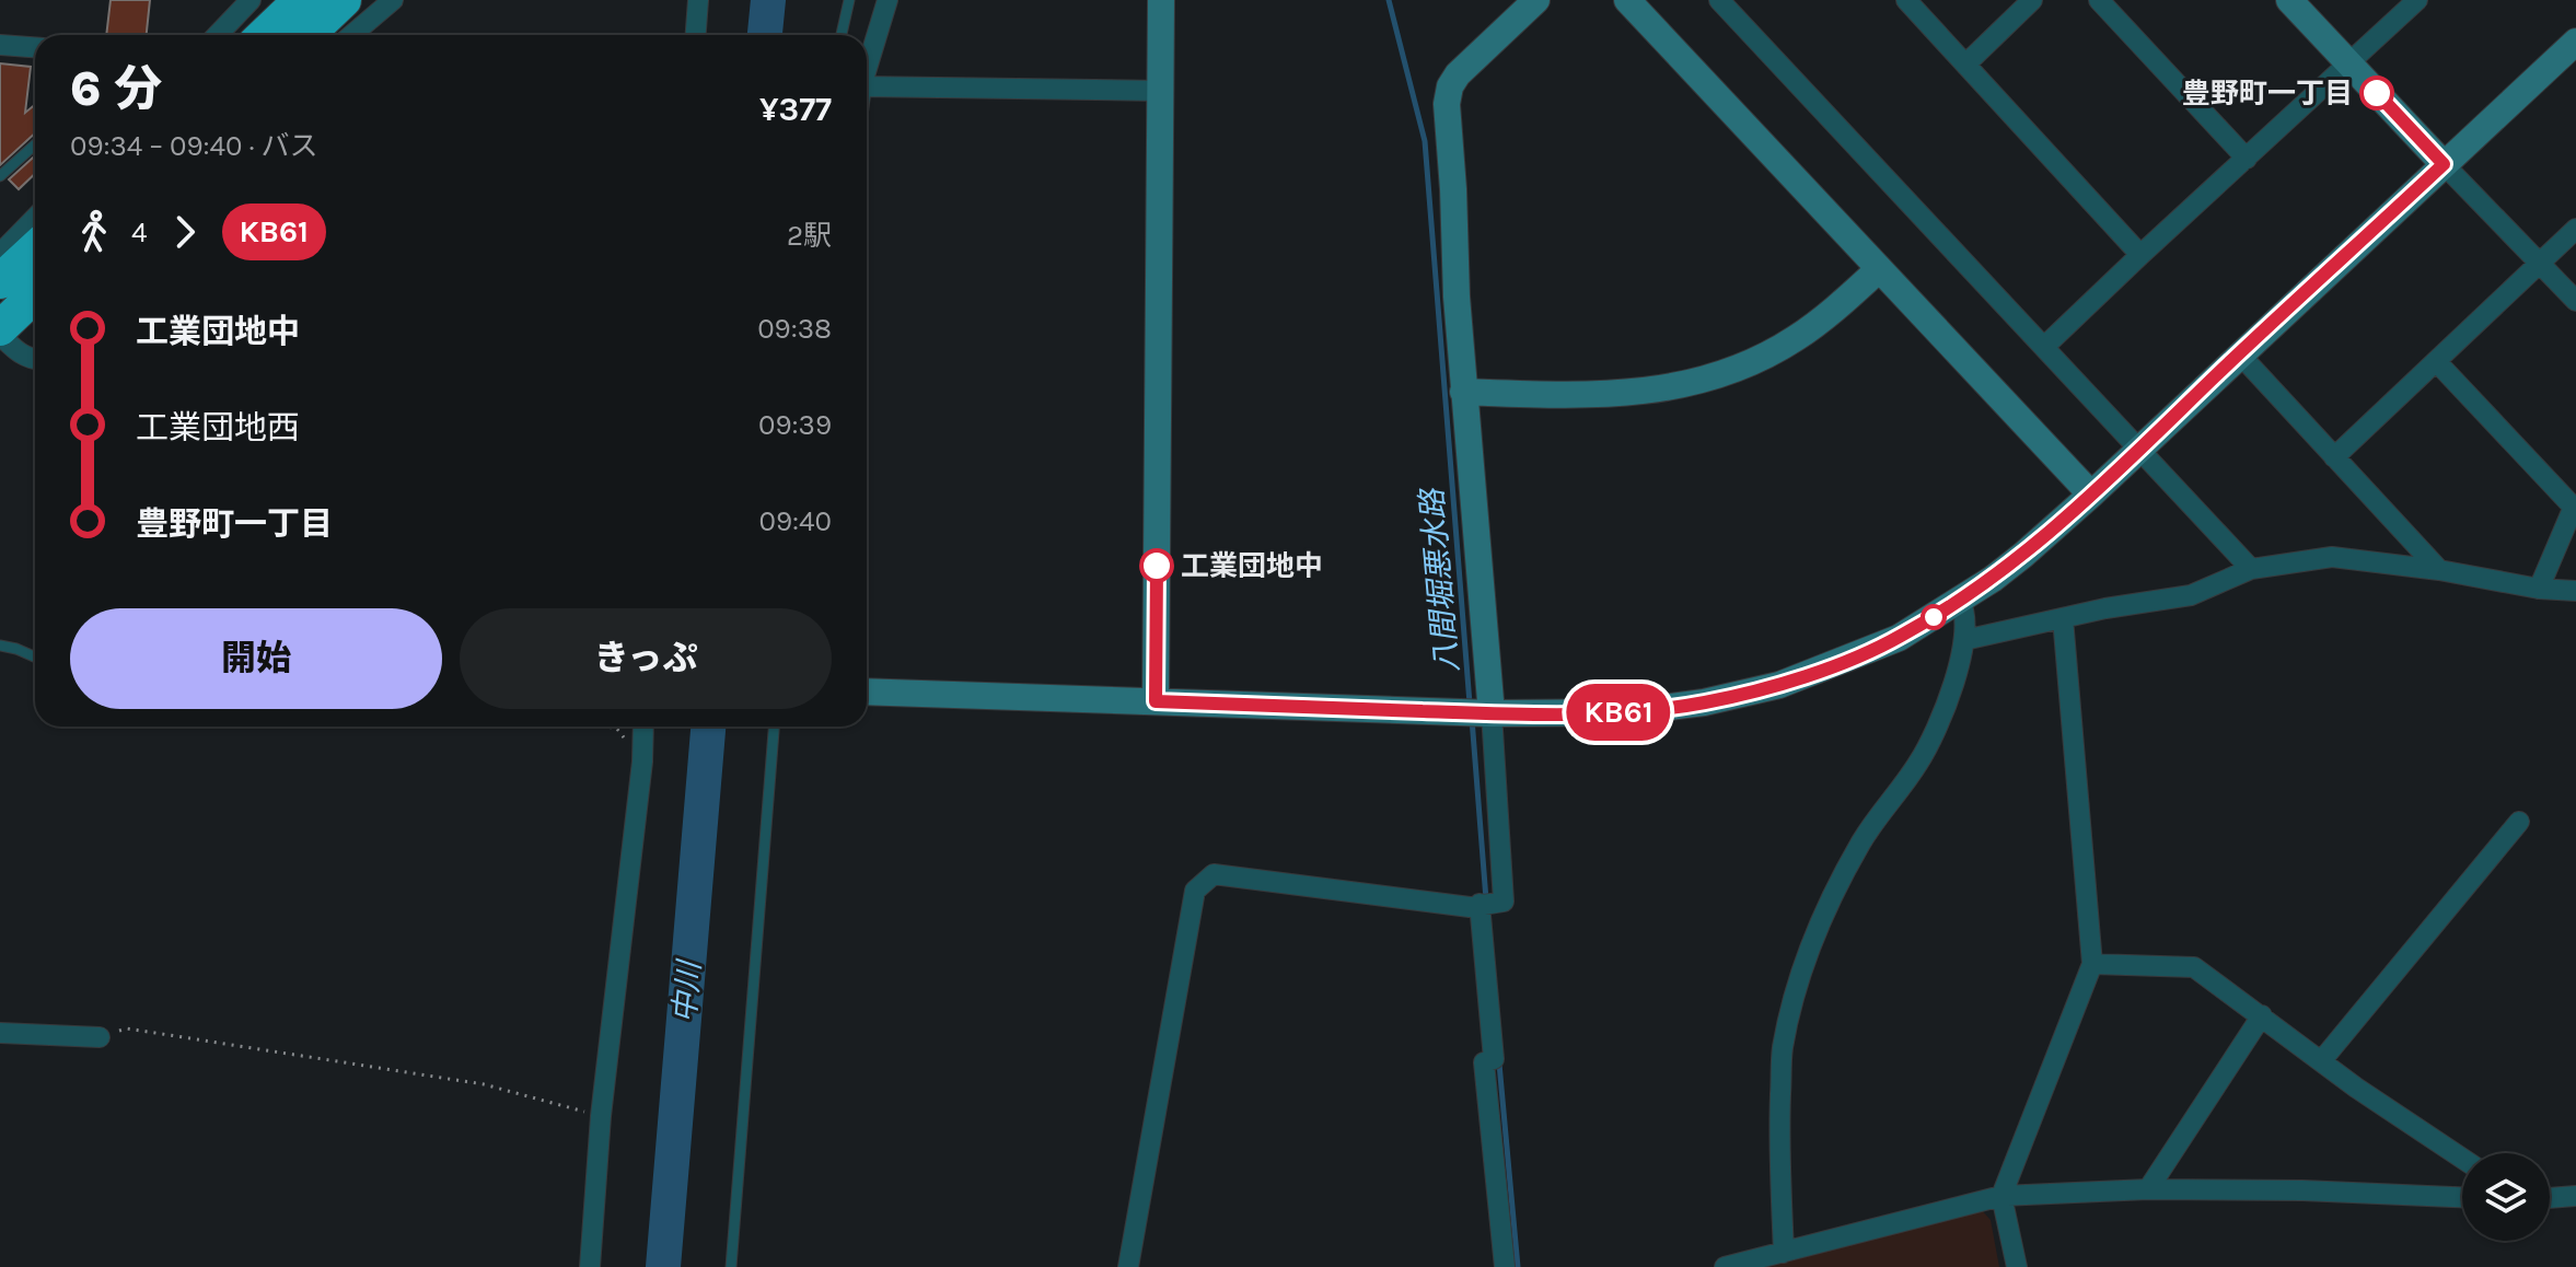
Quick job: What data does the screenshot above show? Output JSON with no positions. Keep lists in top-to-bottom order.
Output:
{
  "water": ["八間堀悪水路", "中川"],
  "places": ["豊野町一丁目", "工業団地中"],
  "lines": ["bus line KB61"],
  "page": {
    "on_map": "KB61",
    "heading": ["6 分", "09:34 – 09:40 · バス", "¥377"],
    "legs": ["4", "KB61", "2駅"],
    "list": [
      {
        "name": "工業団地中",
        "value": "09:38"
      },
      {
        "name": "工業団地西",
        "value": "09:39"
      },
      {
        "name": "豊野町一丁目",
        "value": "09:40"
      }
    ],
    "buttons": ["開始", "きっぷ"]
  }
}
